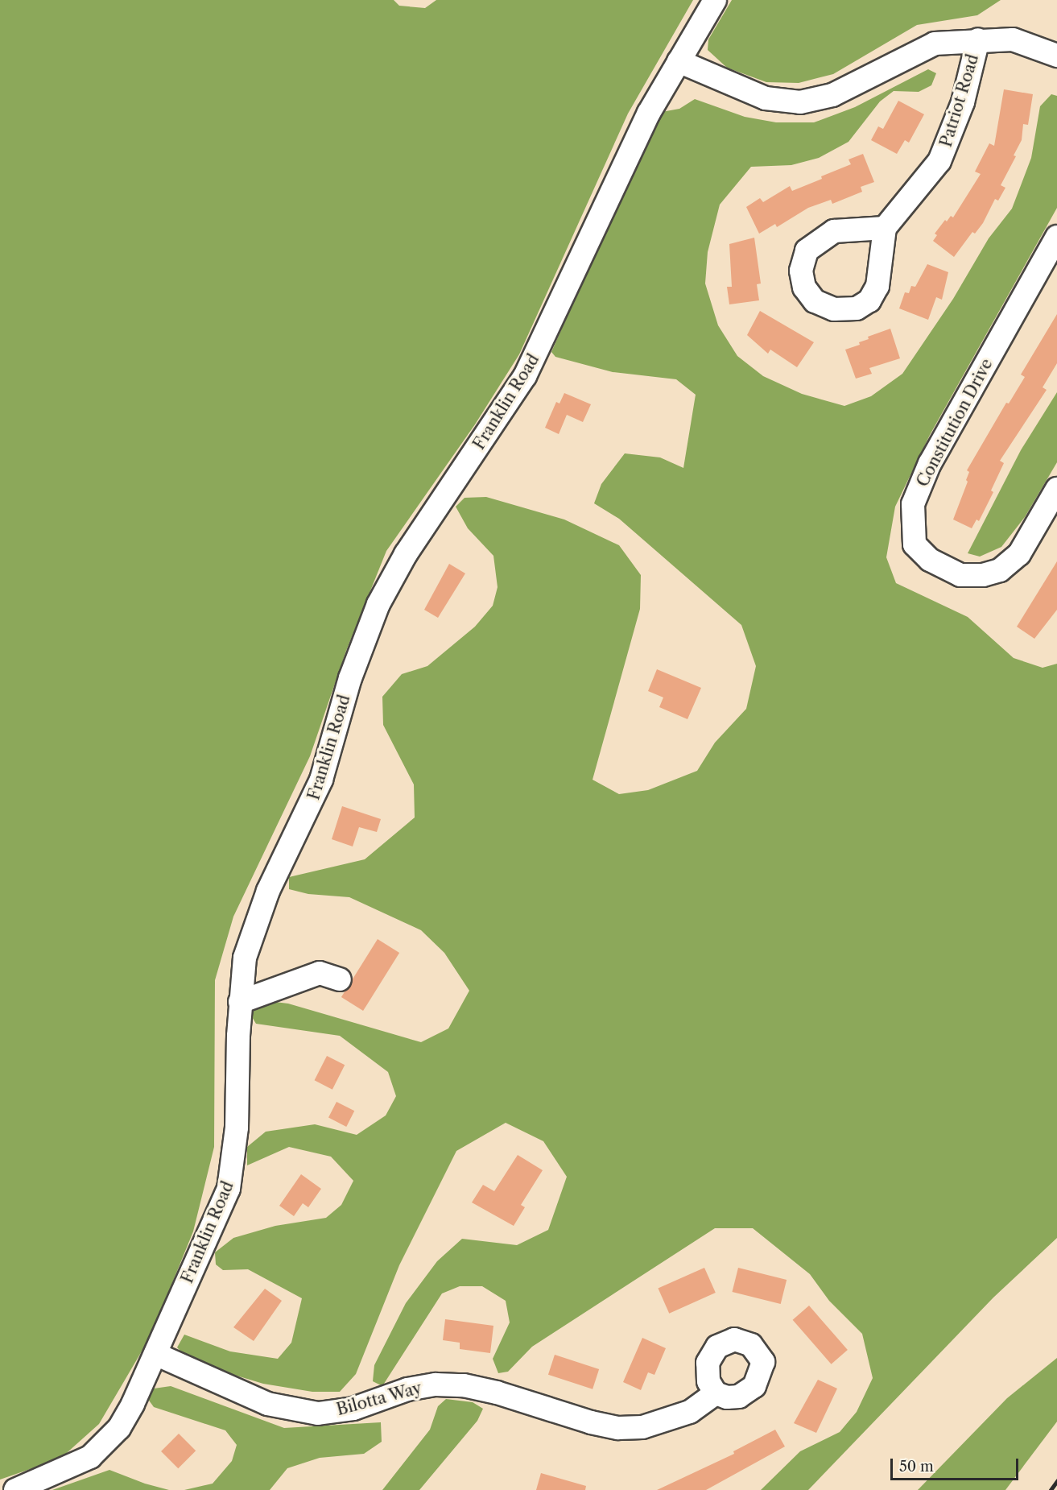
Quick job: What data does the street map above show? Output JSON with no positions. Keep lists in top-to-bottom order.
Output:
{
  "streets": {
    "street": [
      "Patriot Road",
      "Franklin Road",
      "Constitution Drive",
      "Bilotta Way"
    ]
  },
  "crossings": [
    ["Franklin Road", "Bilotta Way"]
  ],
  "scale_bar": "50 m"
}
